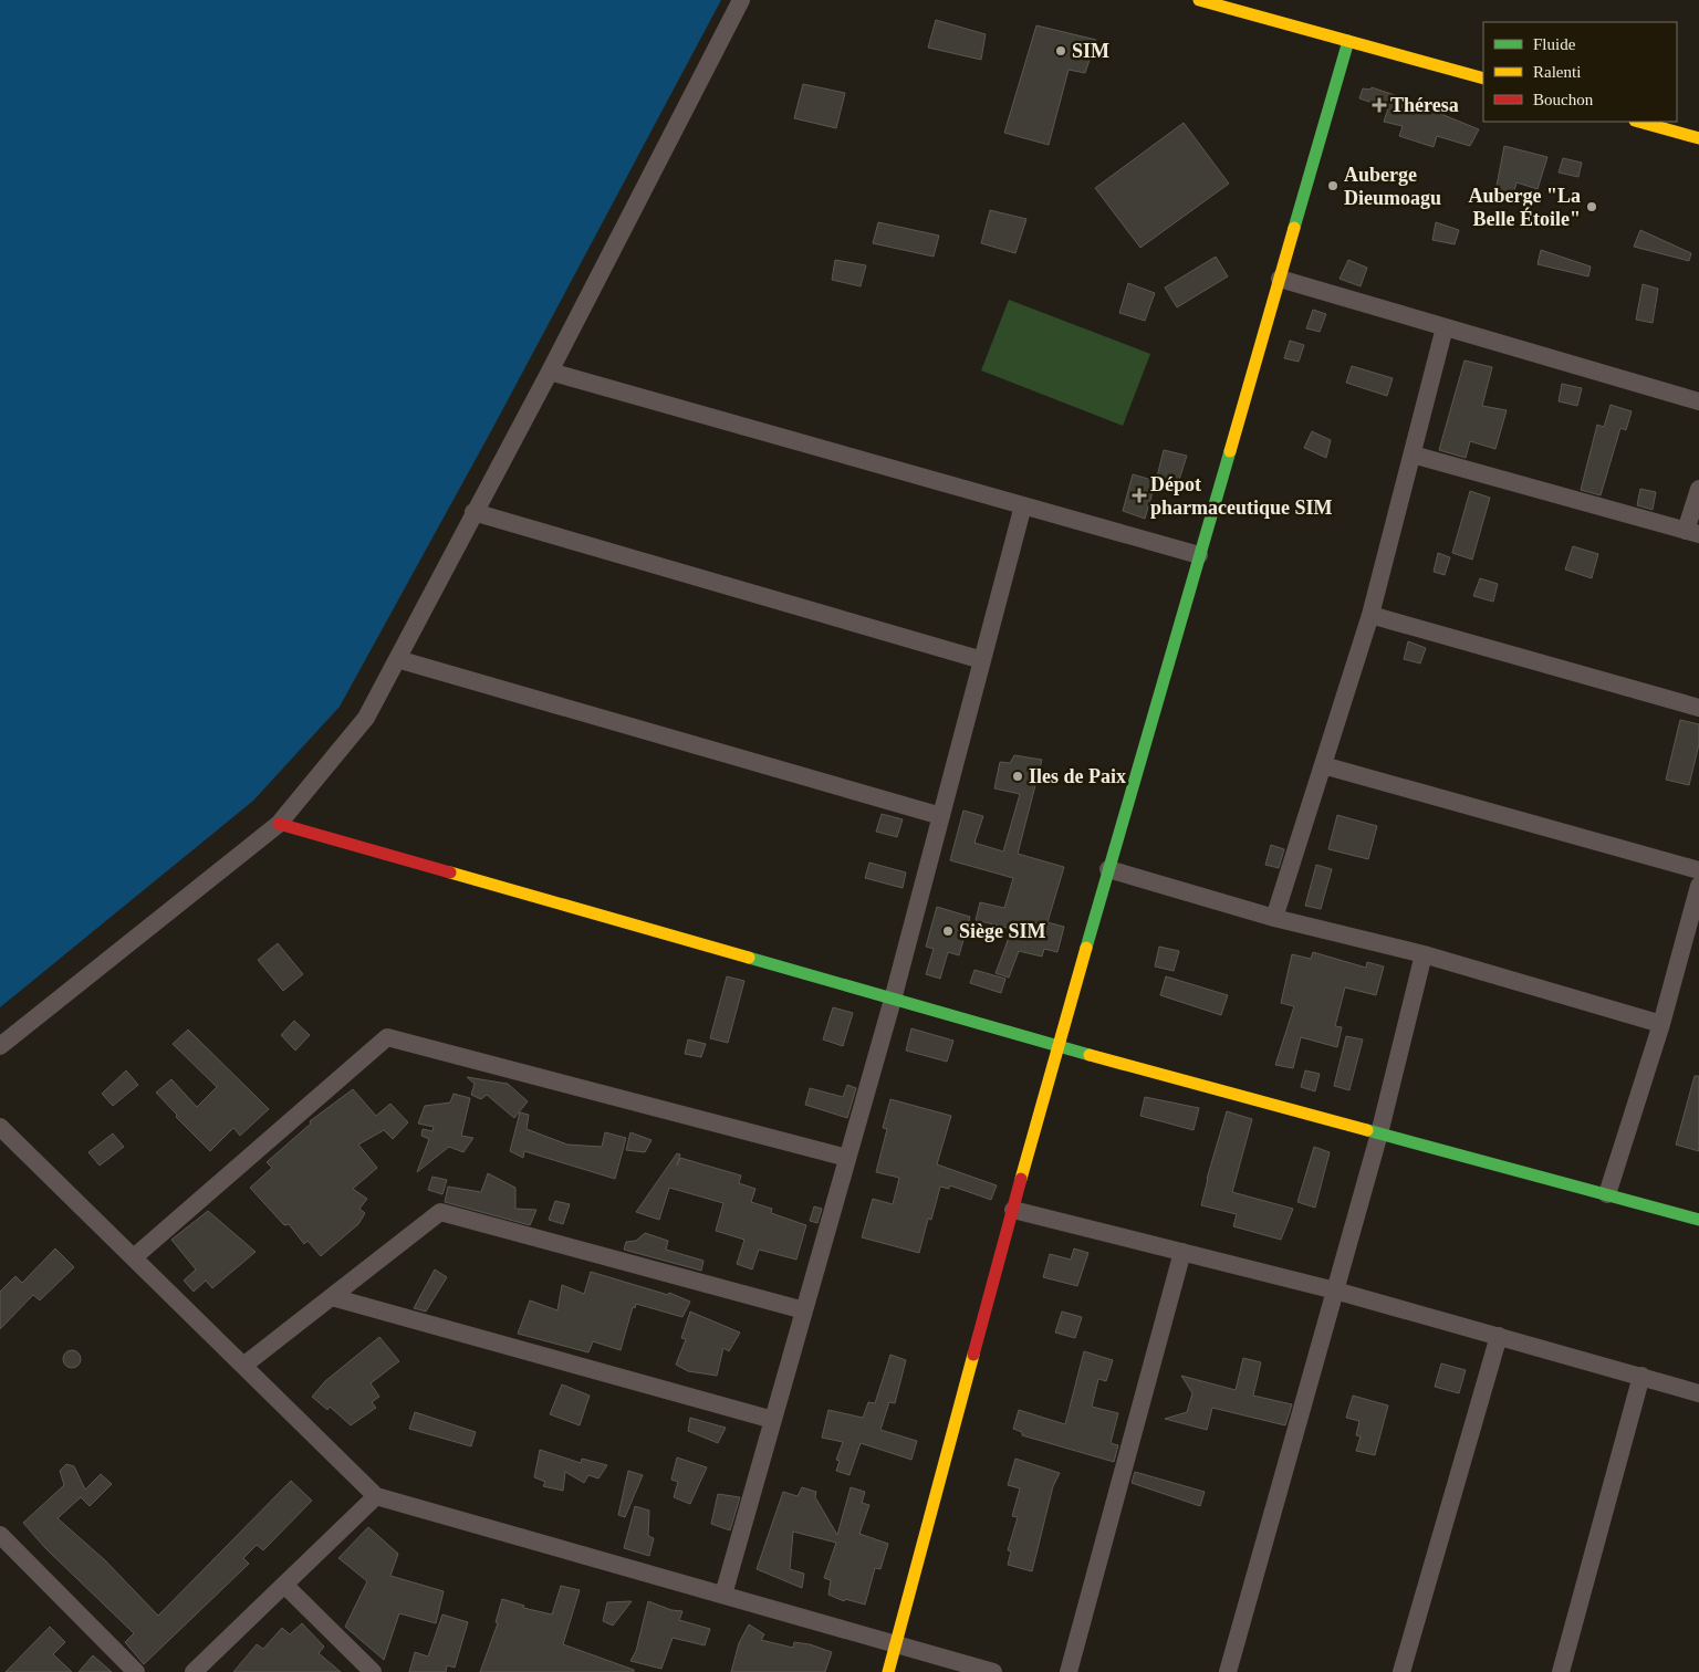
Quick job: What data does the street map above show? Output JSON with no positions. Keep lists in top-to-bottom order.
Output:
{
  "places": {
    "other": [
      "SIM",
      "Auberge Dieumoagu",
      "Auberge \"La Belle Étoile\"",
      "Iles de Paix",
      "Siège SIM"
    ],
    "health": ["Théresa", "Dépot pharmaceutique SIM"]
  },
  "legend": ["Fluide", "Ralenti", "Bouchon"]
}
